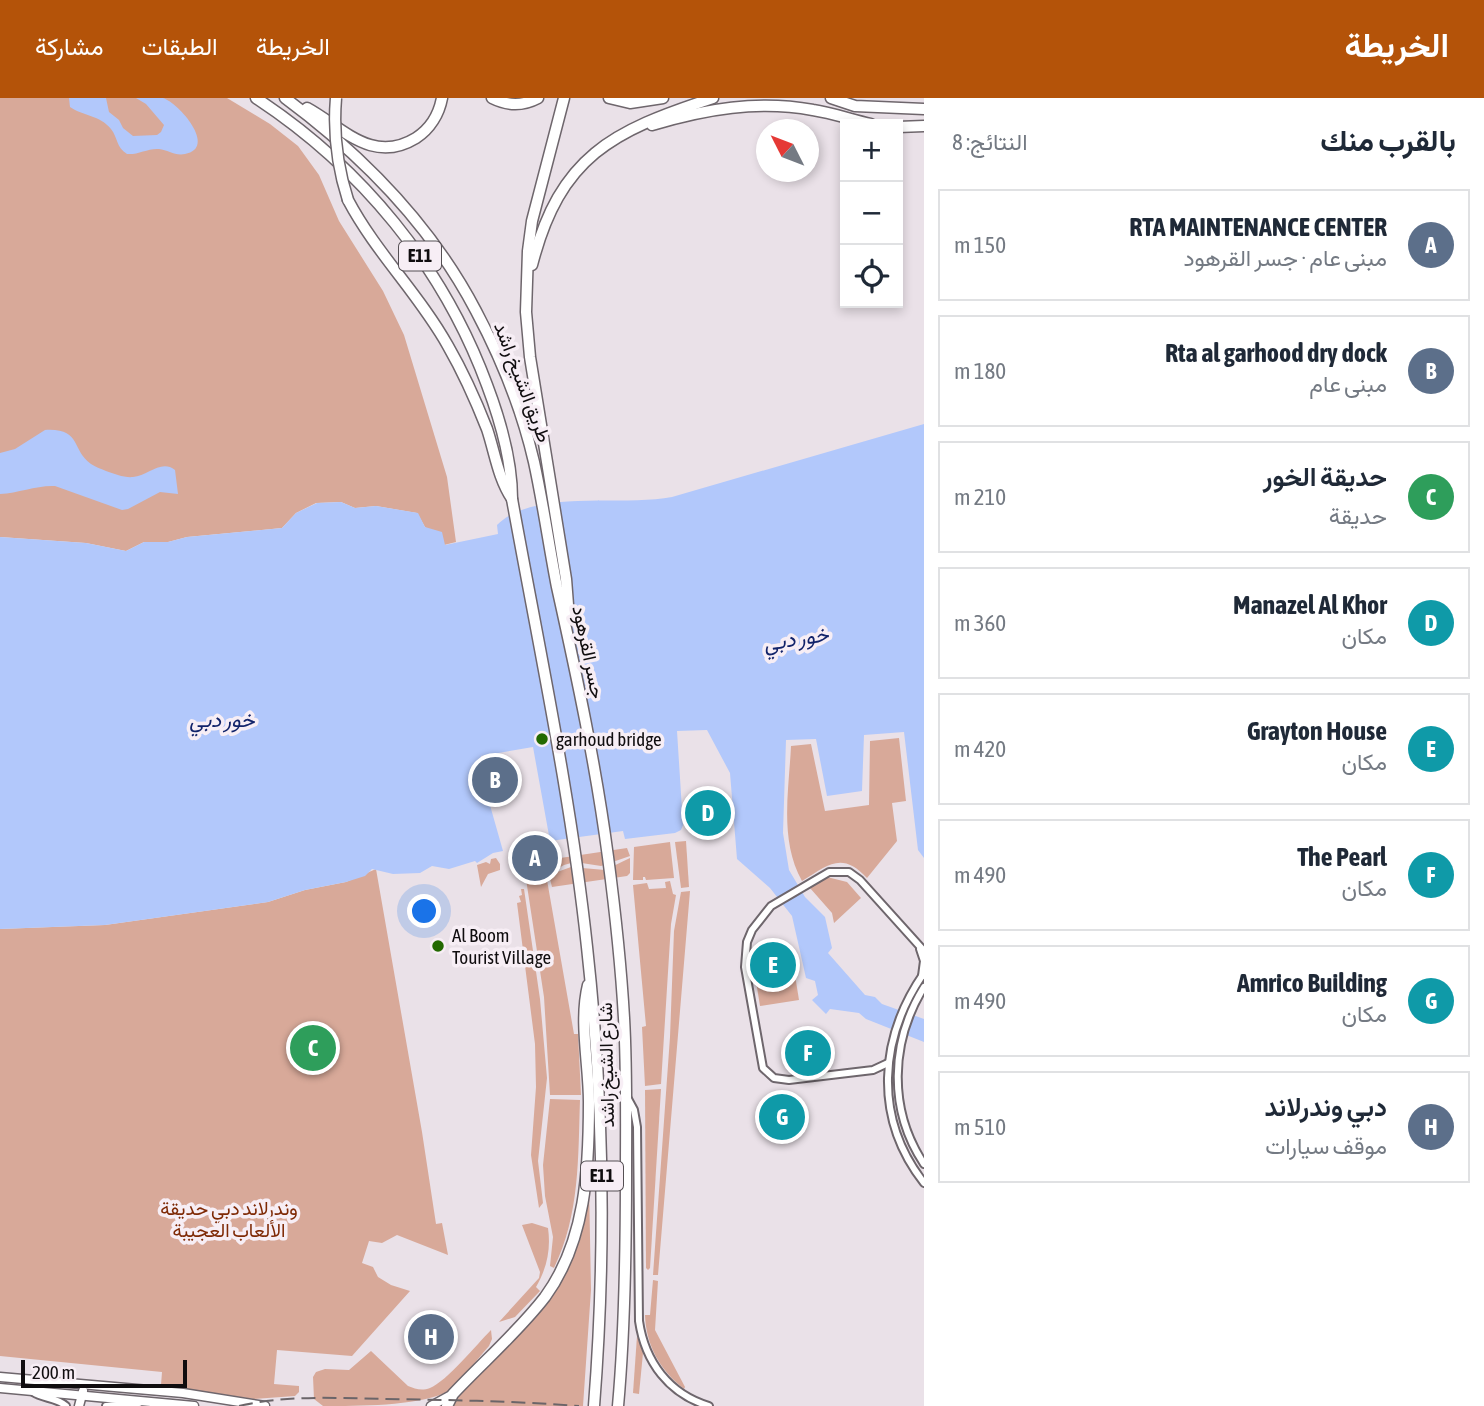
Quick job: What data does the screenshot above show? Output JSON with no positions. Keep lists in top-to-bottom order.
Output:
{
  "streets": {
    "highway": [
      "E11",
      "طريق الشيخ راشد",
      "جسر القرهود",
      "شارع الشيخ راشد"
    ]
  },
  "crossings": [
    ["طريق الشيخ راشد", "جسر القرهود"],
    ["طريق الشيخ راشد", "شارع الشيخ راشد"],
    ["جسر القرهود", "شارع الشيخ راشد"]
  ],
  "water": ["خور دبي"],
  "parks": ["وندرلاند دبي حديقة الألعاب العجيبة"],
  "places": ["garhoud bridge", "Al Boom Tourist Village"],
  "scale_bar": "200 m",
  "north": "top left",
  "page": {
    "header": "الخريطة",
    "nav": ["الخريطة", "الطبقات", "مشاركة"],
    "heading": ["بالقرب منك", "النتائج: 8"],
    "map_buttons": ["+", "−"],
    "list": [
      {
        "mark": "A",
        "name": "RTA MAINTENANCE CENTER",
        "note": "مبنى عام · جسر القرهود",
        "value": "150 m"
      },
      {
        "mark": "B",
        "name": "Rta al garhood dry dock",
        "note": "مبنى عام",
        "value": "180 m"
      },
      {
        "mark": "C",
        "name": "حديقة الخور",
        "note": "حديقة",
        "value": "210 m"
      },
      {
        "mark": "D",
        "name": "Manazel Al Khor",
        "note": "مكان",
        "value": "360 m"
      },
      {
        "mark": "E",
        "name": "Grayton House",
        "note": "مكان",
        "value": "420 m"
      },
      {
        "mark": "F",
        "name": "The Pearl",
        "note": "مكان",
        "value": "490 m"
      },
      {
        "mark": "G",
        "name": "Amrico Building",
        "note": "مكان",
        "value": "490 m"
      },
      {
        "mark": "H",
        "name": "دبي وندرلاند",
        "note": "موقف سيارات",
        "value": "510 m"
      }
    ],
    "pins": [
      "B",
      "D",
      "A",
      "E",
      "C",
      "F",
      "G",
      "H"
    ],
    "scale": "200 m"
  }
}
